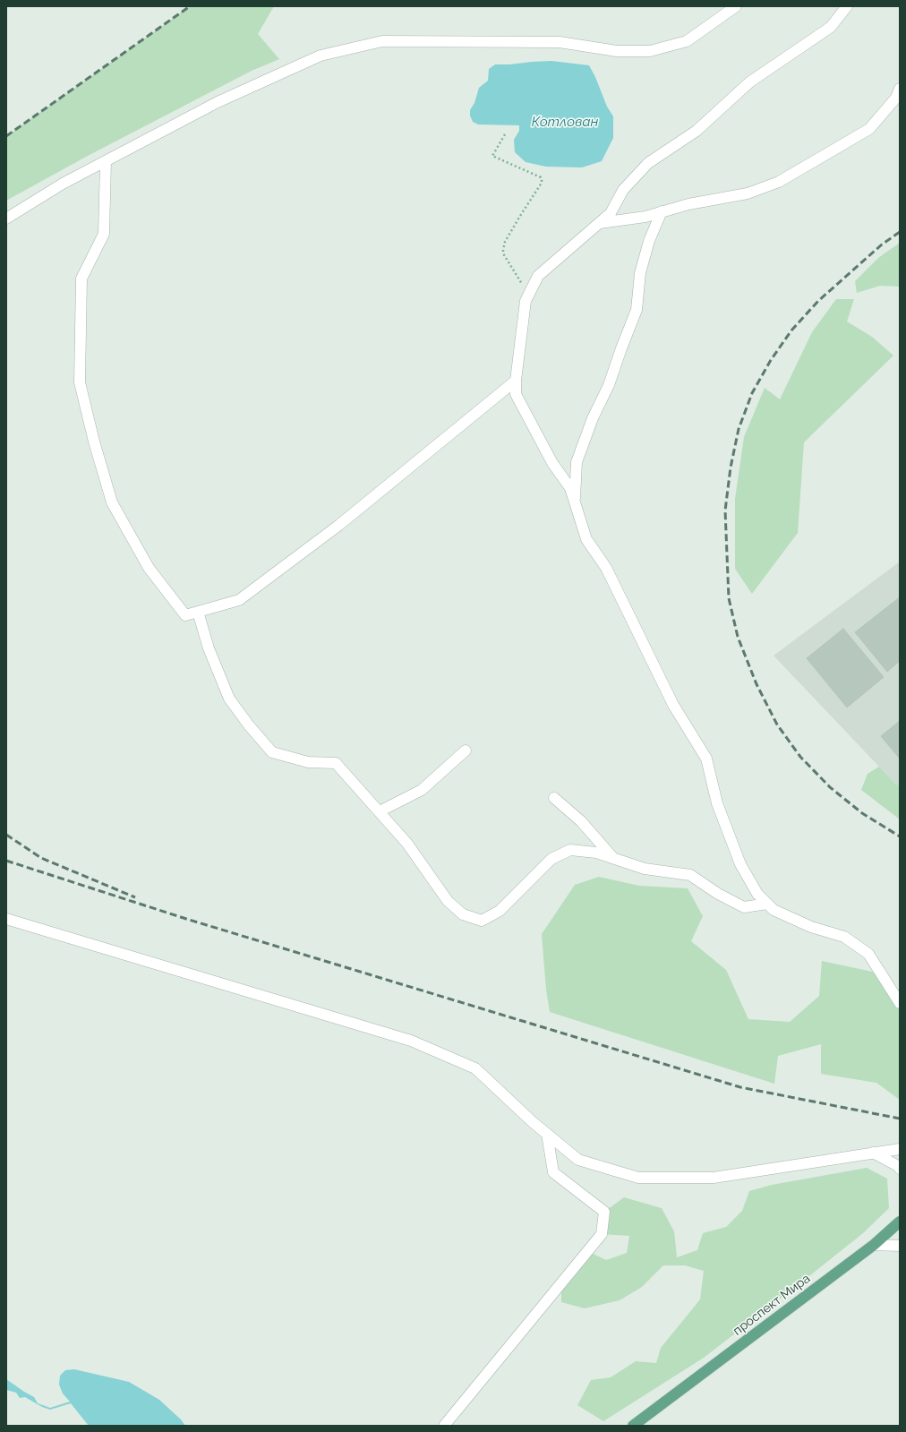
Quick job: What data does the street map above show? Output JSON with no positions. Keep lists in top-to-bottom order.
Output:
{
  "streets": {
    "main road": ["проспект Мира"]
  },
  "water": ["Котлован"]
}
